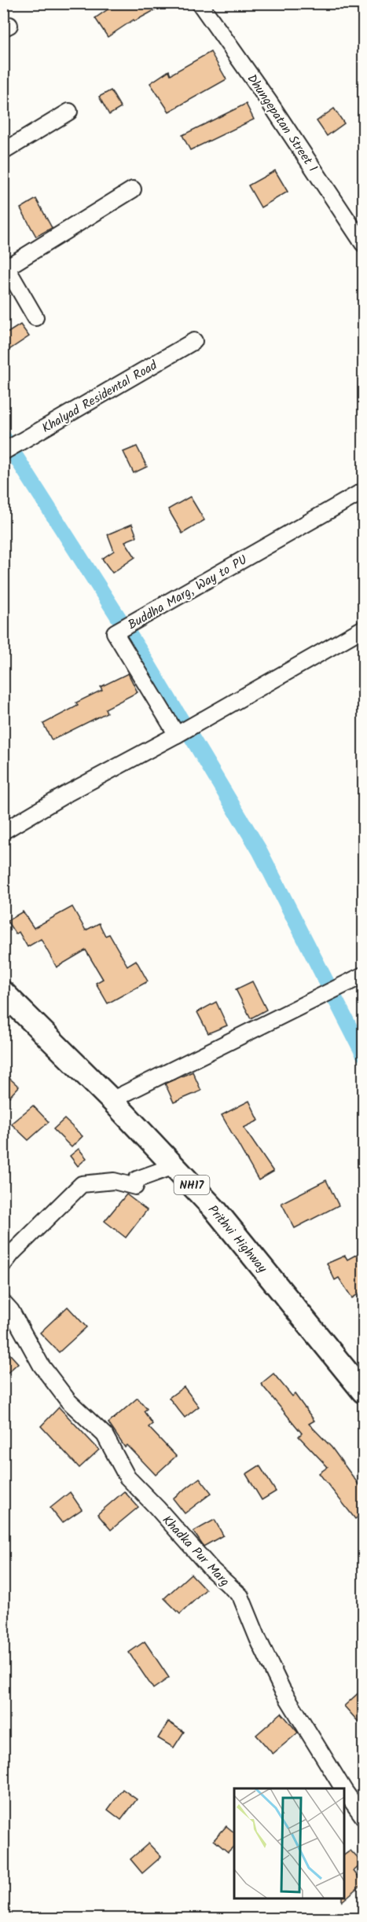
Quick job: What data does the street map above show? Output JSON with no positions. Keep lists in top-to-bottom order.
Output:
{
  "streets": {
    "highway": ["NH17", "Prithvi Highway"],
    "street": [
      "Dhungepatan Street 1",
      "Khalyad Residental Road",
      "Buddha Marg, Way to PU",
      "Khadka Pur Marg"
    ]
  }
}
